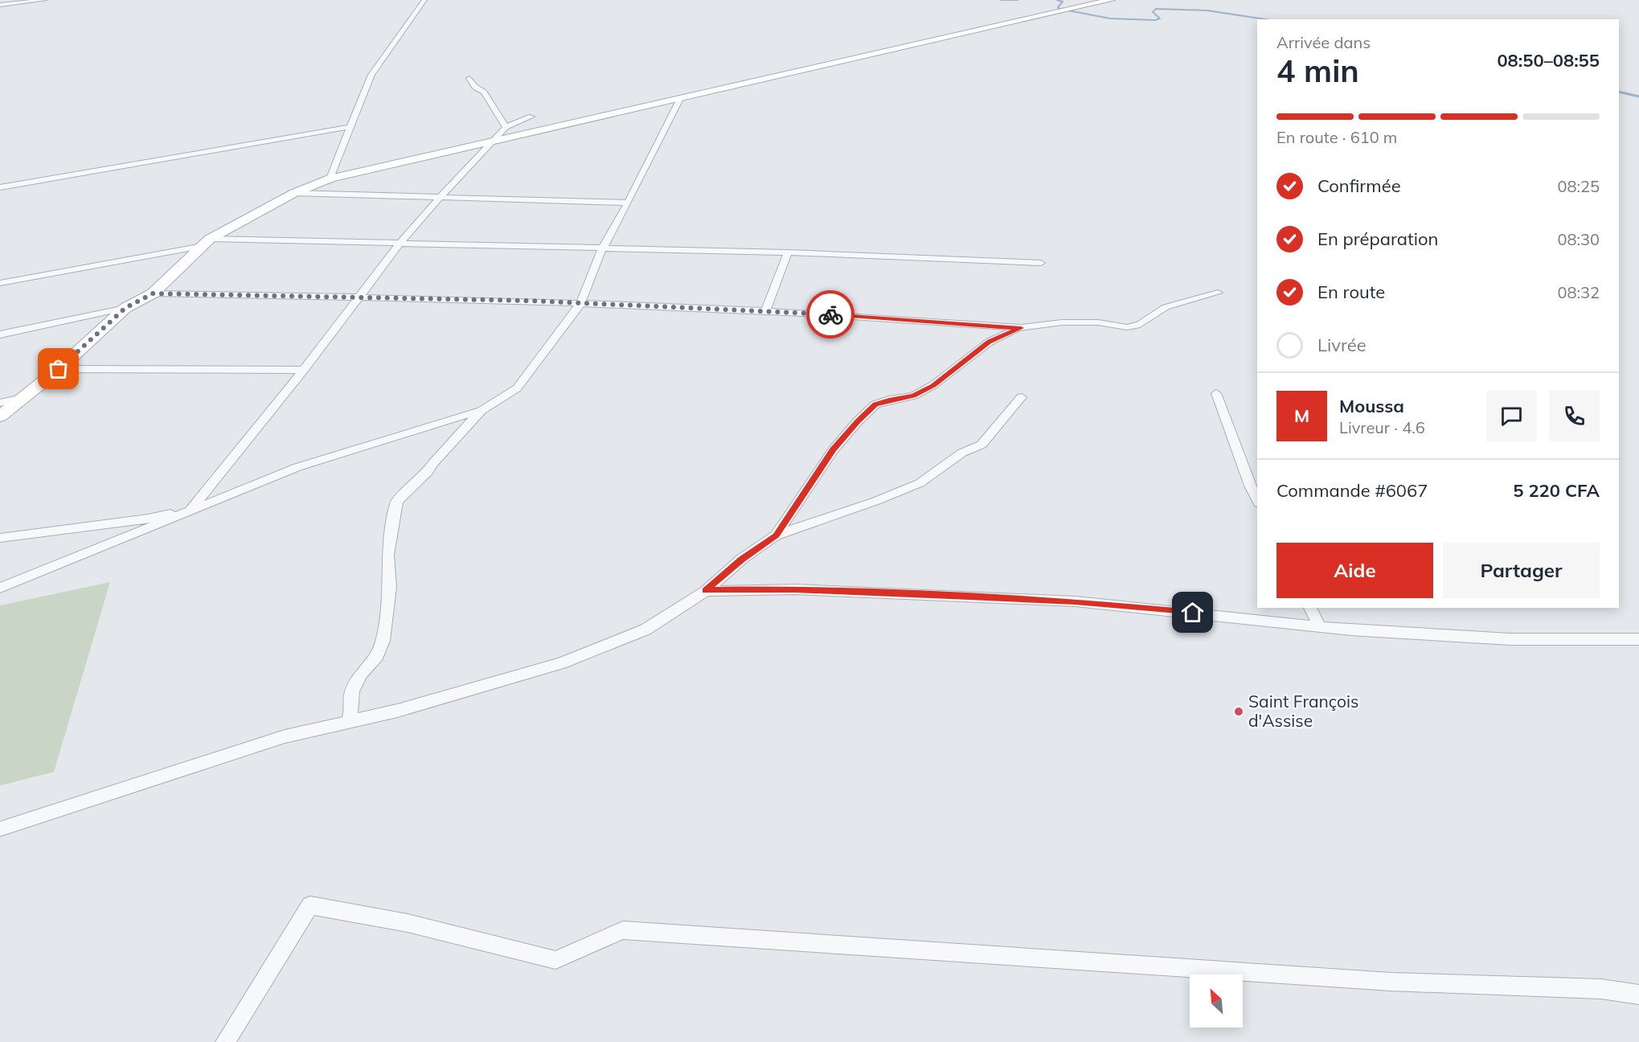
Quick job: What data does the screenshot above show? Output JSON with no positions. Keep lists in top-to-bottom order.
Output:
{
  "places": ["Saint François d'Assise"],
  "north": "top left",
  "page": {
    "heading": ["4 min", "Arrivée dans", "08:50–08:55"],
    "panel": [
      "Moussa",
      "Livreur · 4.6",
      "Commande #6067",
      "5 220 CFA"
    ],
    "bar": "En route · 610 m",
    "list": [
      ["Confirmée", "08:25"],
      ["En préparation", "08:30"],
      ["En route", "08:32"],
      "Livrée"
    ],
    "round": "M",
    "buttons": ["Aide", "Partager"]
  }
}
